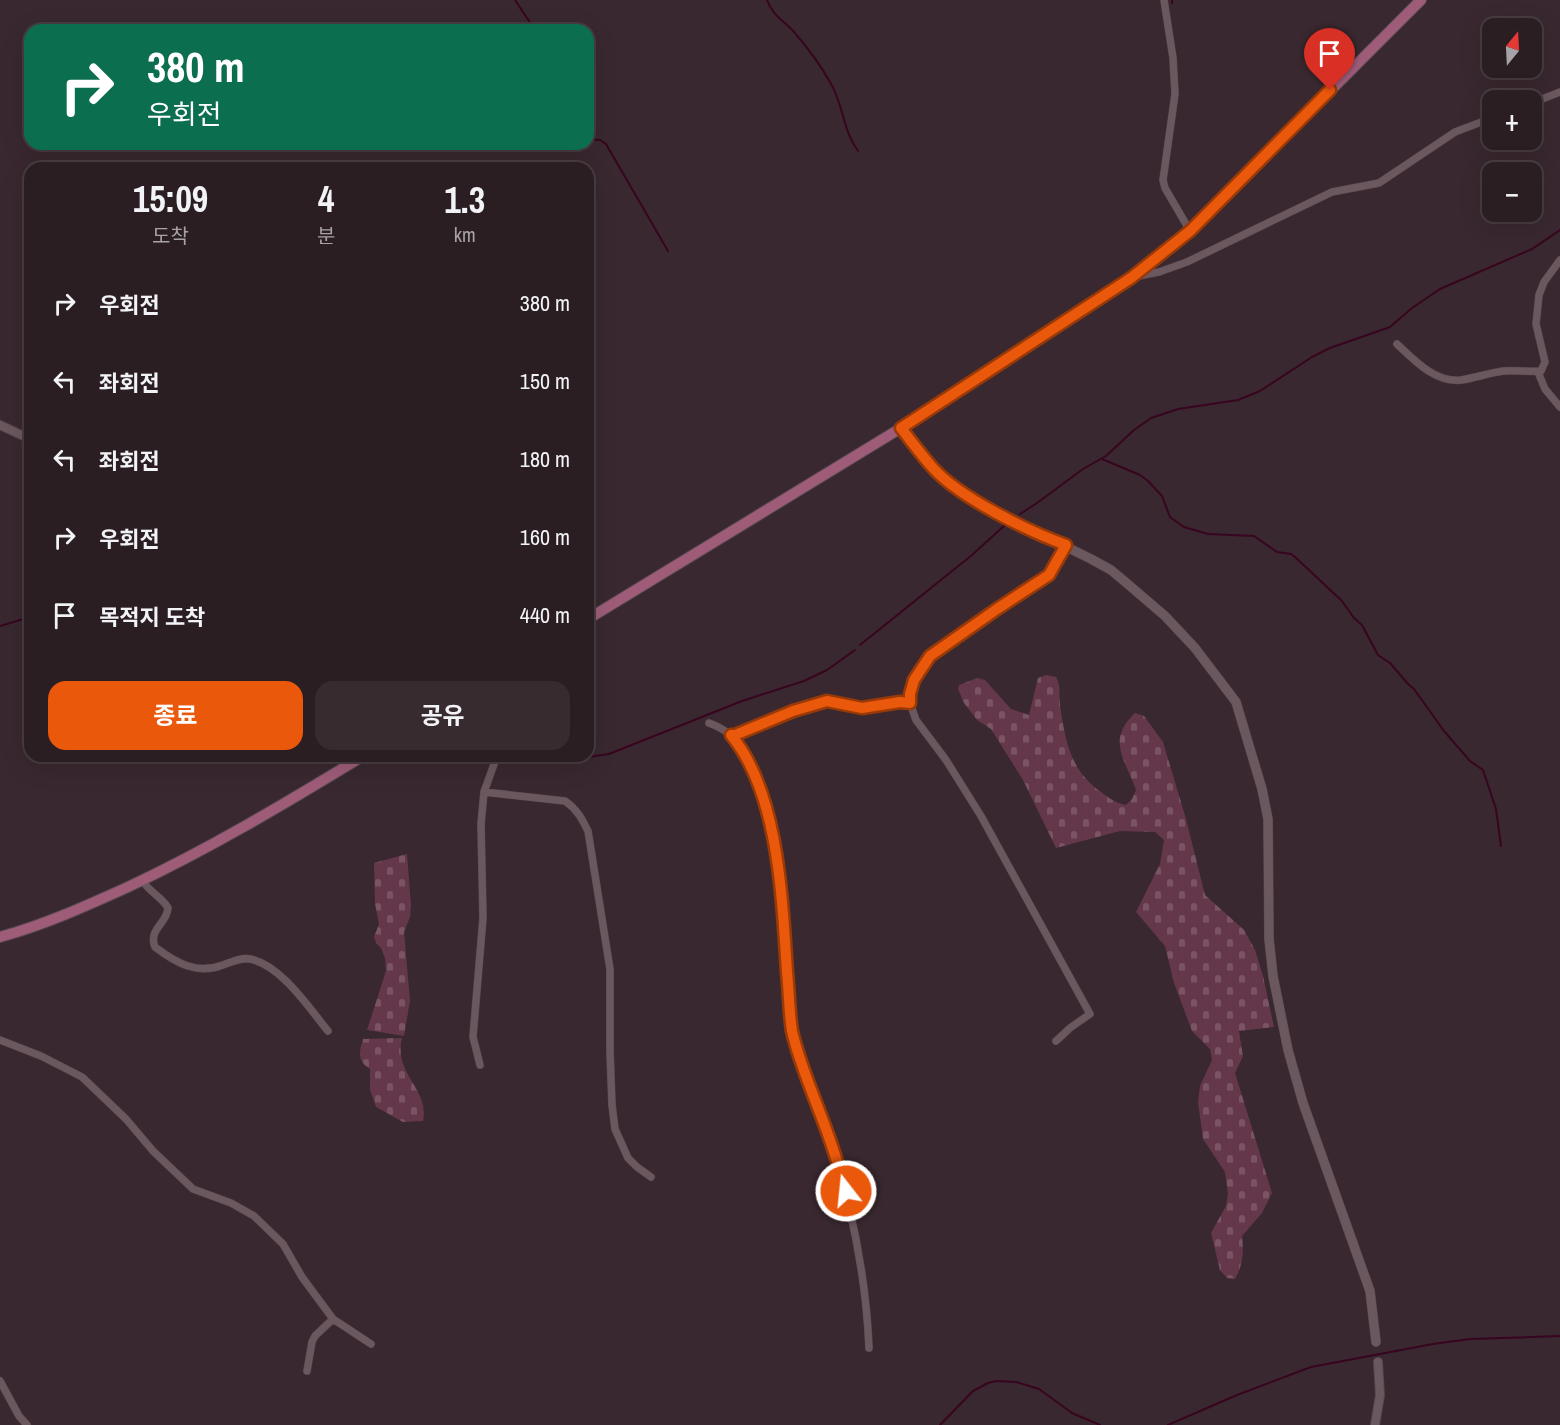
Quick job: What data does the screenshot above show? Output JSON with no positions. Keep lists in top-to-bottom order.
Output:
{
  "north": "top",
  "page": {
    "map_buttons": ["+", "−"],
    "turn": ["380 m", "우회전"],
    "eta": [
      "15:09",
      "도착",
      "4",
      "분",
      "1.3",
      "km"
    ],
    "list": [
      {
        "name": "우회전",
        "value": "380 m"
      },
      {
        "name": "좌회전",
        "value": "150 m"
      },
      {
        "name": "좌회전",
        "value": "180 m"
      },
      {
        "name": "우회전",
        "value": "160 m"
      },
      {
        "name": "목적지 도착",
        "value": "440 m"
      }
    ],
    "buttons": ["종료", "공유"]
  }
}
